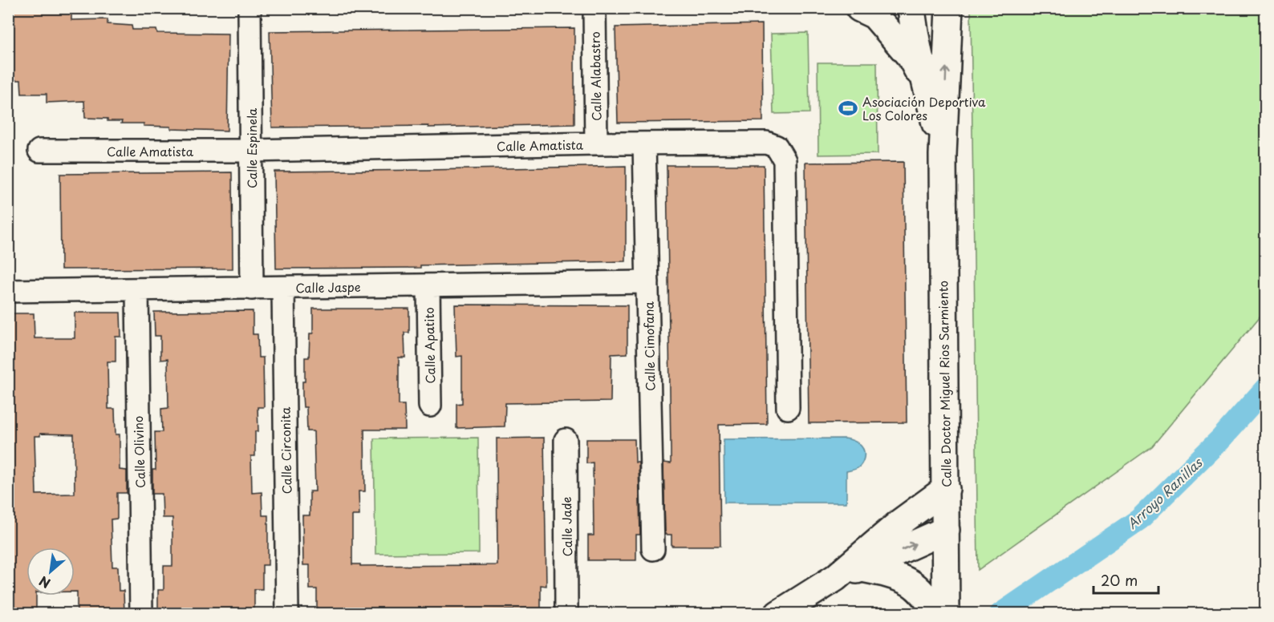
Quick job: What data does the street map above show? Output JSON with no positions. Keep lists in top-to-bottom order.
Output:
{
  "streets": {
    "main road": ["Calle Doctor Miguel Rios Sarmiento"],
    "street": [
      "Calle Alabastro",
      "Calle Amatista",
      "Calle Espinela",
      "Calle Jaspe",
      "Calle Apatito",
      "Calle Cimofana",
      "Calle Circonita",
      "Calle Olivino",
      "Calle Jade"
    ]
  },
  "crossings": [
    ["Calle Alabastro", "Calle Amatista"],
    ["Calle Amatista", "Calle Espinela"],
    ["Calle Amatista", "Calle Cimofana"],
    ["Calle Espinela", "Calle Jaspe"],
    ["Calle Jaspe", "Calle Apatito"],
    ["Calle Jaspe", "Calle Cimofana"],
    ["Calle Jaspe", "Calle Circonita"],
    ["Calle Jaspe", "Calle Olivino"]
  ],
  "water": ["Arroyo Ranillas"],
  "places": {
    "sports": ["Asociación Deportiva Los Colores"]
  },
  "scale_bar": "20 m",
  "north": "bottom left"
}
